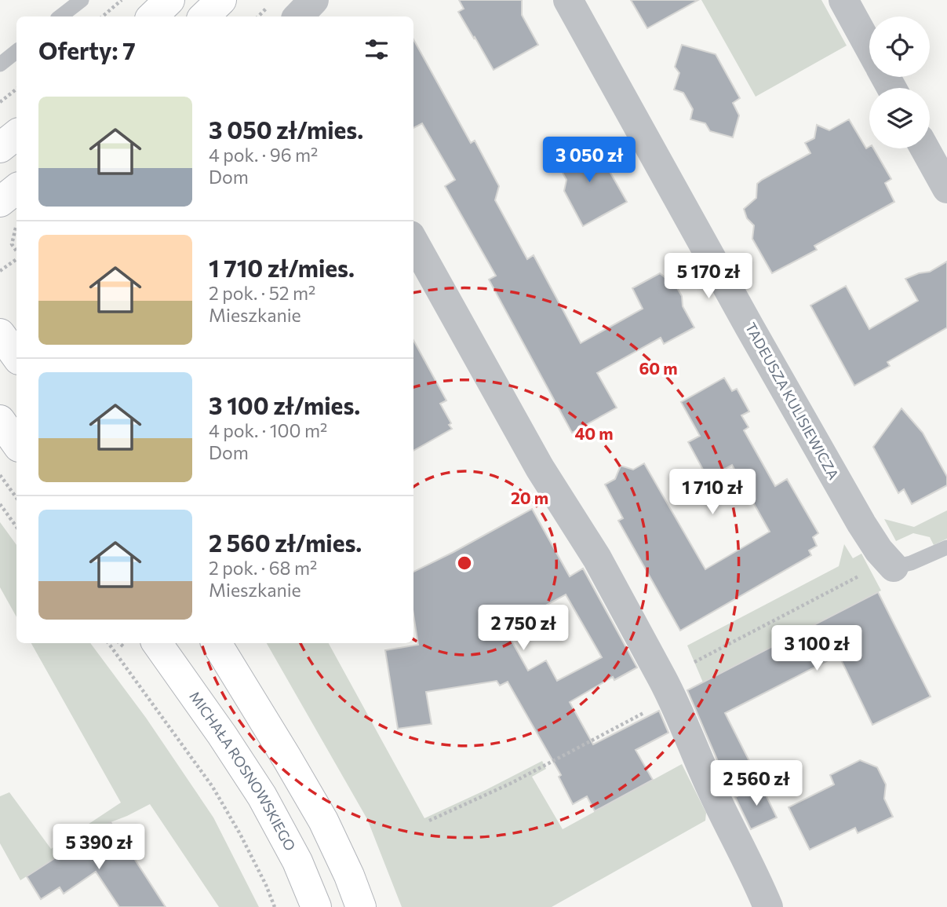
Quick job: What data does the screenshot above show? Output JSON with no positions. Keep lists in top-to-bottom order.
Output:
{
  "streets": {
    "street": ["TADEUSZA KULISIEWICZA", "MICHAŁA ROSNOWSKIEGO"]
  },
  "page": {
    "heading": "Oferty: 7",
    "list": [
      {
        "name": "3 050 zł/mies.",
        "note": "4 pok. · 96 m² · Dom"
      },
      {
        "name": "1 710 zł/mies.",
        "note": "2 pok. · 52 m² · Mieszkanie"
      },
      {
        "name": "3 100 zł/mies.",
        "note": "4 pok. · 100 m² · Dom"
      },
      {
        "name": "2 560 zł/mies.",
        "note": "2 pok. · 68 m² · Mieszkanie"
      }
    ],
    "price": [
      "3 050 zł",
      "5 170 zł",
      "1 710 zł",
      "2 750 zł",
      "3 100 zł",
      "2 560 zł",
      "5 390 zł"
    ]
  },
  "rings": ["60 m", "40 m", "20 m"]
}
